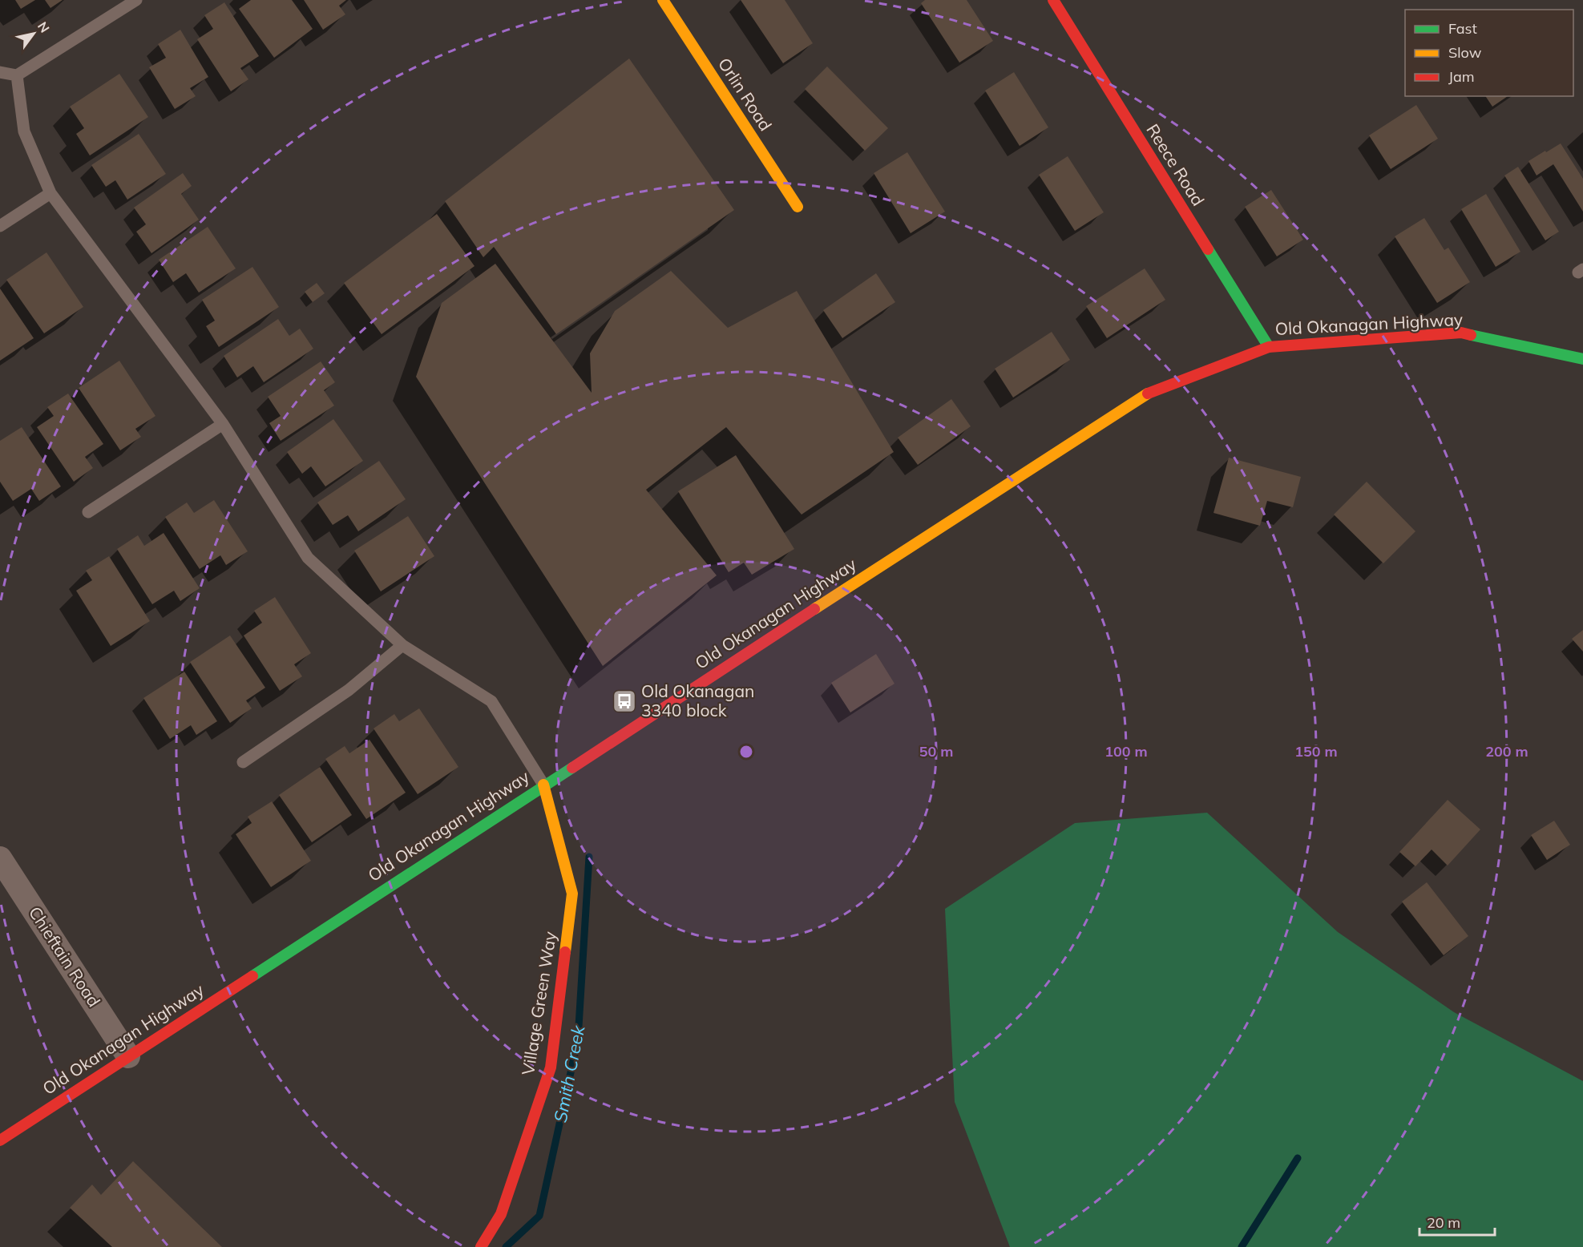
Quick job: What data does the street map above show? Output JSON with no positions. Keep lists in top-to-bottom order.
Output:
{
  "streets": {
    "main road": [
      "Orlin Road",
      "Reece Road",
      "Old Okanagan Highway",
      "Village Green Way"
    ],
    "street": ["Chieftain Road"]
  },
  "crossings": [
    ["Reece Road", "Old Okanagan Highway"],
    ["Old Okanagan Highway", "Chieftain Road"],
    ["Old Okanagan Highway", "Village Green Way"]
  ],
  "water": ["Smith Creek"],
  "places": {
    "bus stop": ["Old Okanagan 3340 block"]
  },
  "legend": ["Fast", "Slow", "Jam"],
  "scale_bar": "20 m",
  "north": "top right",
  "rings": [
    "50 m",
    "100 m",
    "150 m",
    "200 m"
  ]
}
